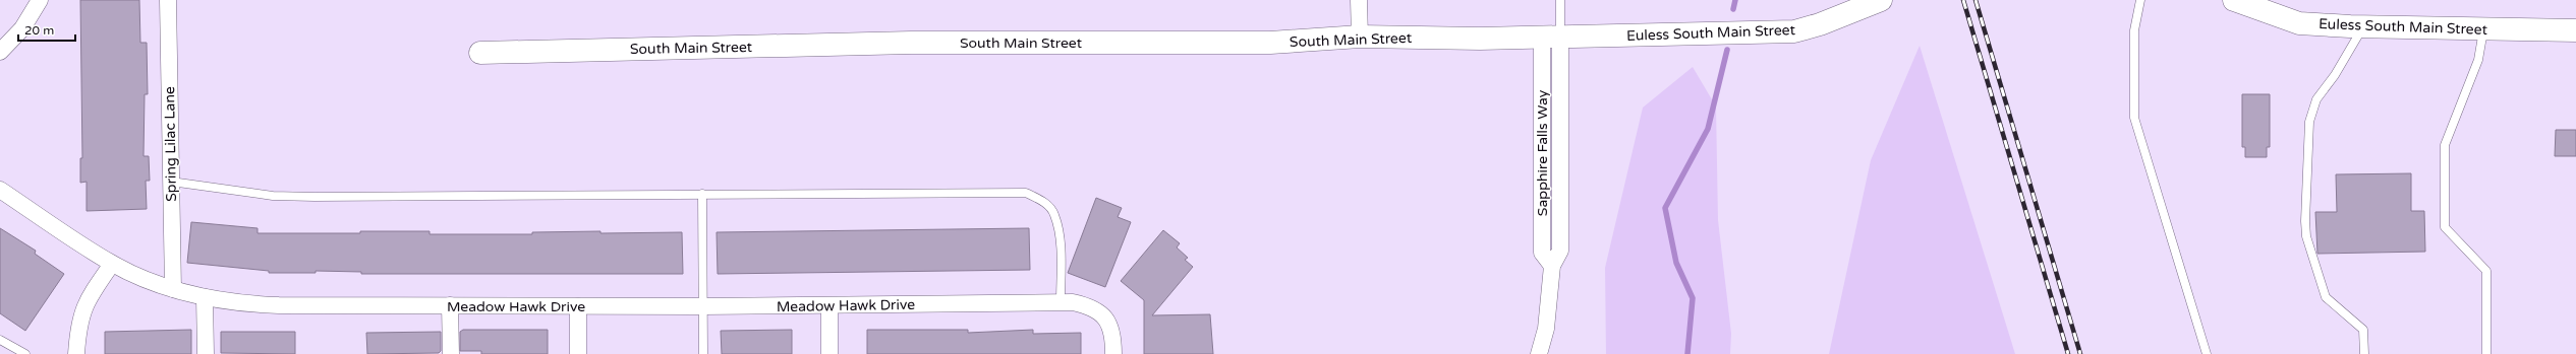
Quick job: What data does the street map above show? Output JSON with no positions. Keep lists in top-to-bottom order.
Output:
{
  "streets": {
    "street": [
      "Euless South Main Street",
      "South Main Street",
      "Spring Lilac Lane",
      "Sapphire Falls Way",
      "Meadow Hawk Drive"
    ]
  },
  "crossings": [
    ["Euless South Main Street", "South Main Street"],
    ["Euless South Main Street", "Sapphire Falls Way"],
    ["South Main Street", "Sapphire Falls Way"],
    ["Spring Lilac Lane", "Meadow Hawk Drive"]
  ],
  "scale_bar": "20 m"
}
